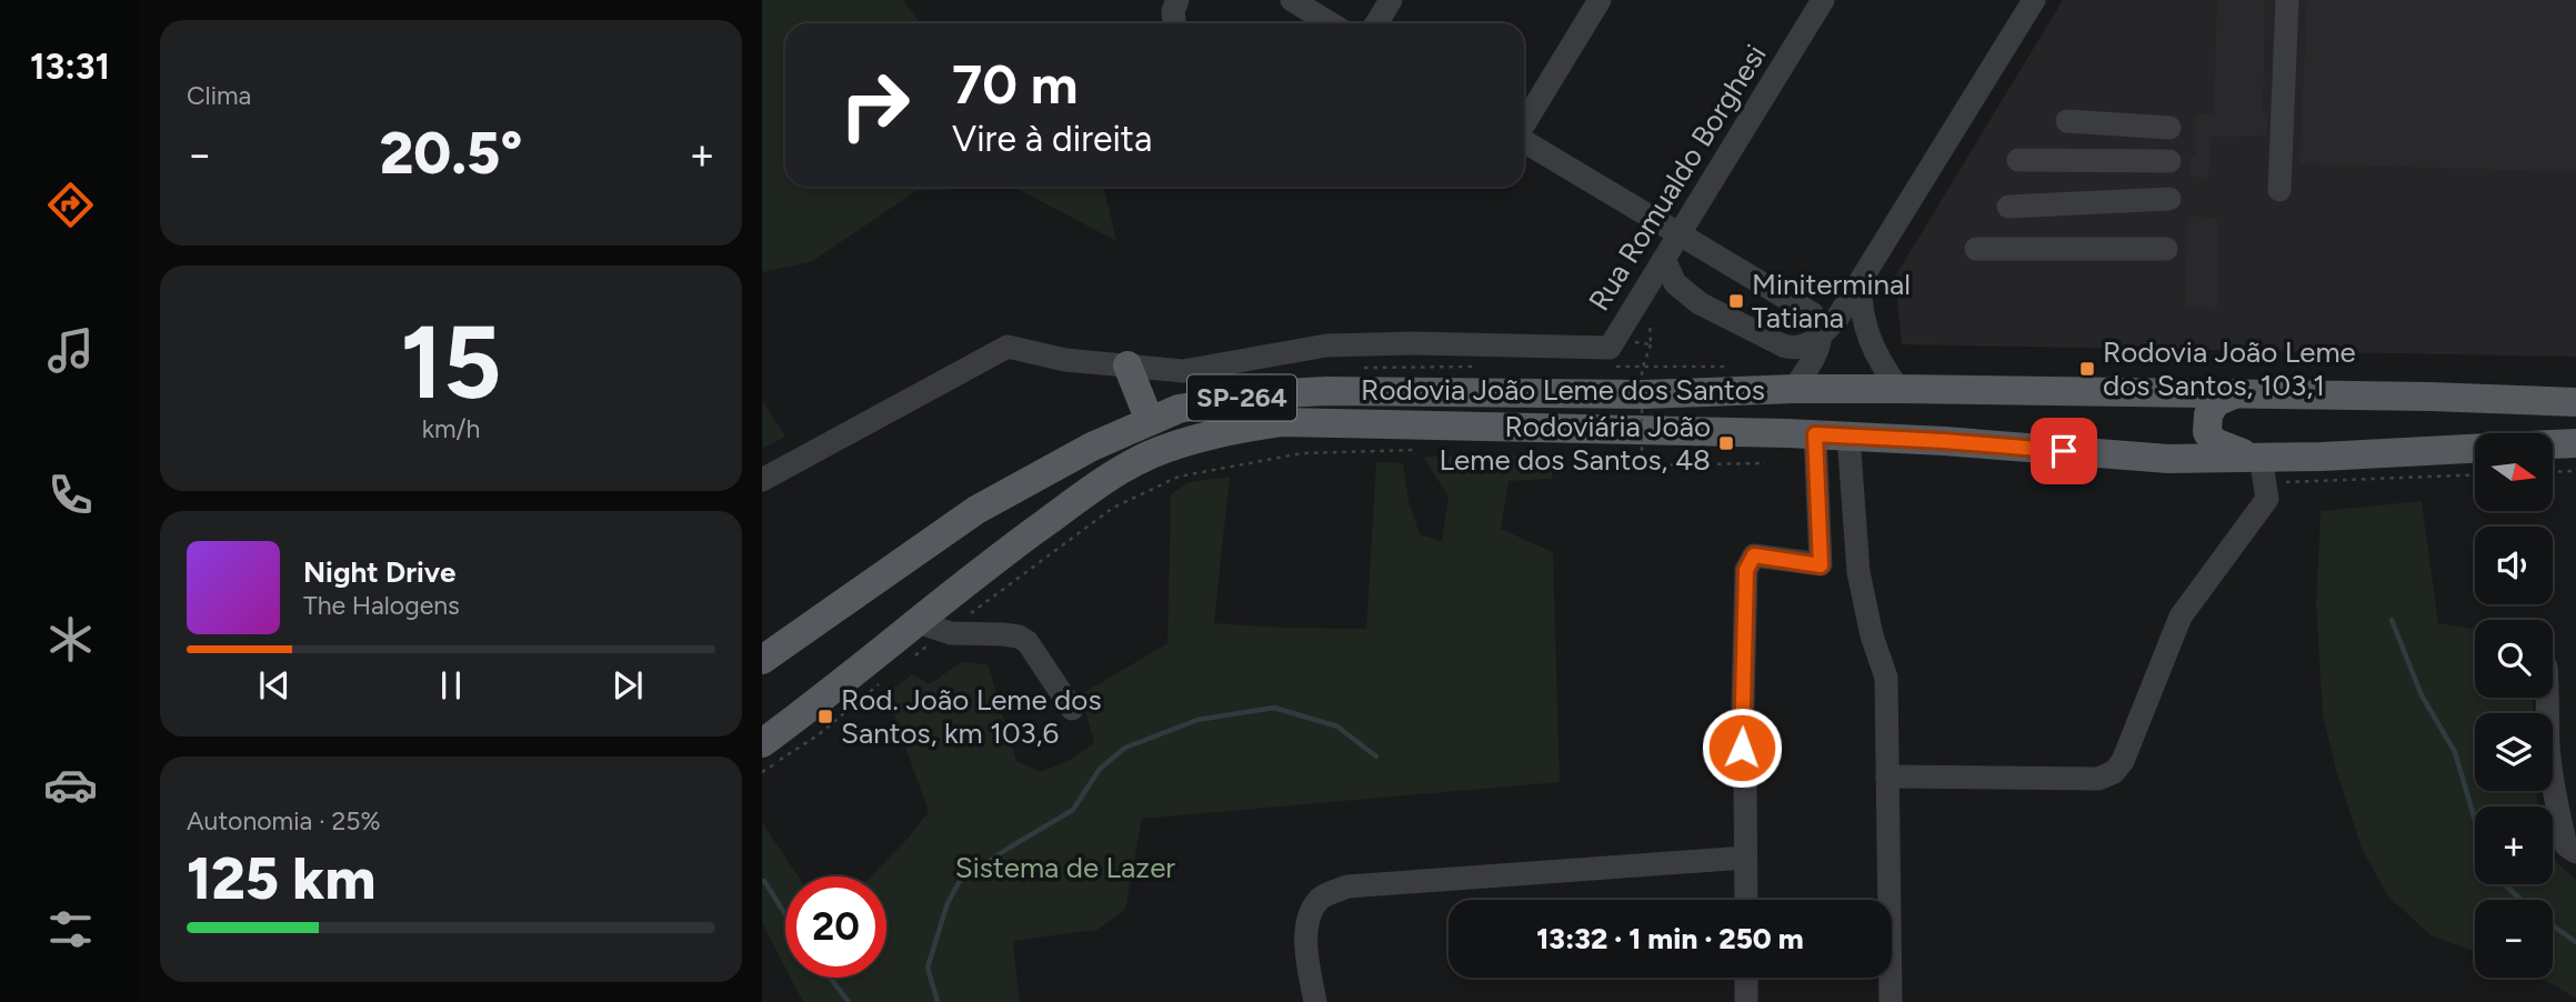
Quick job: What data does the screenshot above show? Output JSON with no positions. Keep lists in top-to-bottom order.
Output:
{
  "streets": {
    "main road": ["Rodovia João Leme dos Santos", "SP-264"],
    "street": ["Rua Romualdo Borghesi"]
  },
  "parks": ["Sistema de Lazer"],
  "places": {
    "transit": [
      "Miniterminal Tatiana",
      "Rodovia João Leme dos Santos, 103,1",
      "Rodoviária João Leme dos Santos, 48",
      "Rod. João Leme dos Santos, km 103,6"
    ]
  },
  "north": "right",
  "page": {
    "tabs": "13:31",
    "tile": [
      "Clima",
      ["15", "km/h"],
      ["Autonomia · 25%", "125 km"]
    ],
    "turn": ["70 m", "Vire à direita"],
    "heat": ["−", "20.5°", "+"],
    "map_buttons": ["+", "−"],
    "song": ["Night Drive", "The Halogens"],
    "limit": "20",
    "trip": "13:32 · 1 min · 250 m"
  }
}
